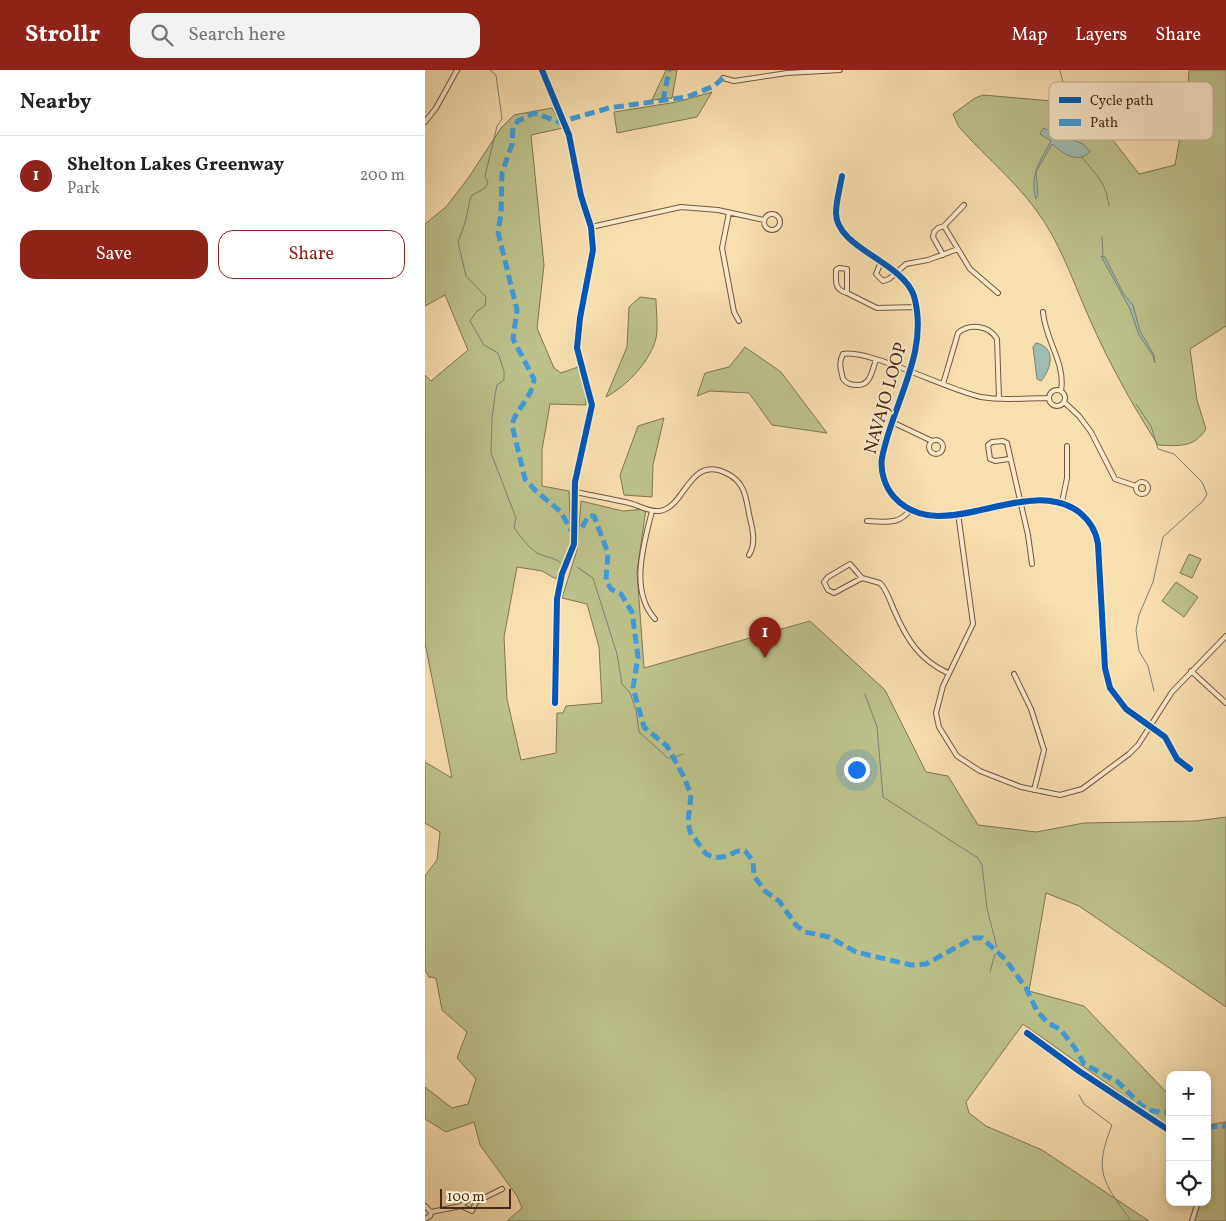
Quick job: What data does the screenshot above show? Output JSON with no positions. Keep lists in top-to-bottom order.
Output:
{
  "streets": {
    "street": ["NAVAJO LOOP"]
  },
  "legend": ["Cycle path", "Path"],
  "scale_bar": "100 m",
  "page": {
    "header": "Strollr",
    "search": "Search here",
    "nav": ["Map", "Layers", "Share"],
    "heading": "Nearby",
    "list": [
      {
        "mark": "1",
        "name": "Shelton Lakes Greenway",
        "note": "Park",
        "value": "200 m"
      }
    ],
    "buttons": ["Save", "Share"],
    "pins": "1",
    "map_buttons": ["+", "−"],
    "scale": "100 m"
  }
}
